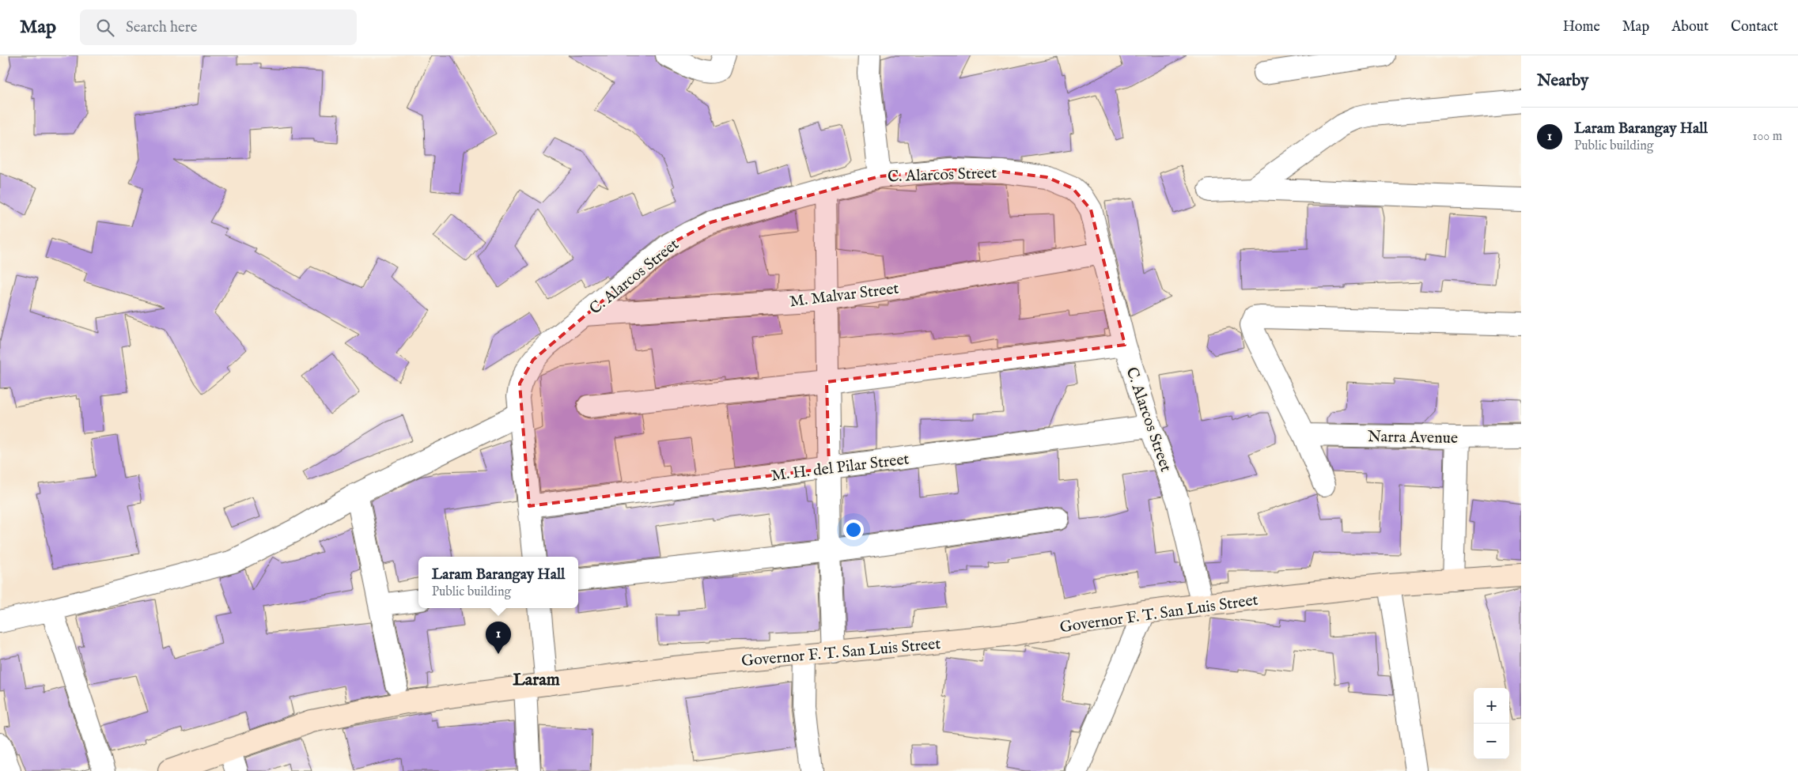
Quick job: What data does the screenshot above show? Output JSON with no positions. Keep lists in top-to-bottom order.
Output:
{
  "streets": {
    "street": [
      "C. Alarcos Street",
      "M. Malvar Street",
      "Narra Avenue",
      "M. H. del Pilar Street",
      "Governor F. T. San Luis Street"
    ]
  },
  "crossings": [
    ["C. Alarcos Street", "M. Malvar Street"],
    ["C. Alarcos Street", "M. H. del Pilar Street"],
    ["C. Alarcos Street", "Governor F. T. San Luis Street"]
  ],
  "districts": ["Laram"],
  "page": {
    "header": "Map",
    "search": "Search here",
    "nav": [
      "Home",
      "Map",
      "About",
      "Contact"
    ],
    "heading": "Nearby",
    "list": [
      {
        "mark": "1",
        "name": "Laram Barangay Hall",
        "note": "Public building",
        "value": "100 m"
      }
    ],
    "popup": ["Laram Barangay Hall", "Public building"],
    "pins": "1",
    "map_buttons": ["+", "−"]
  }
}
